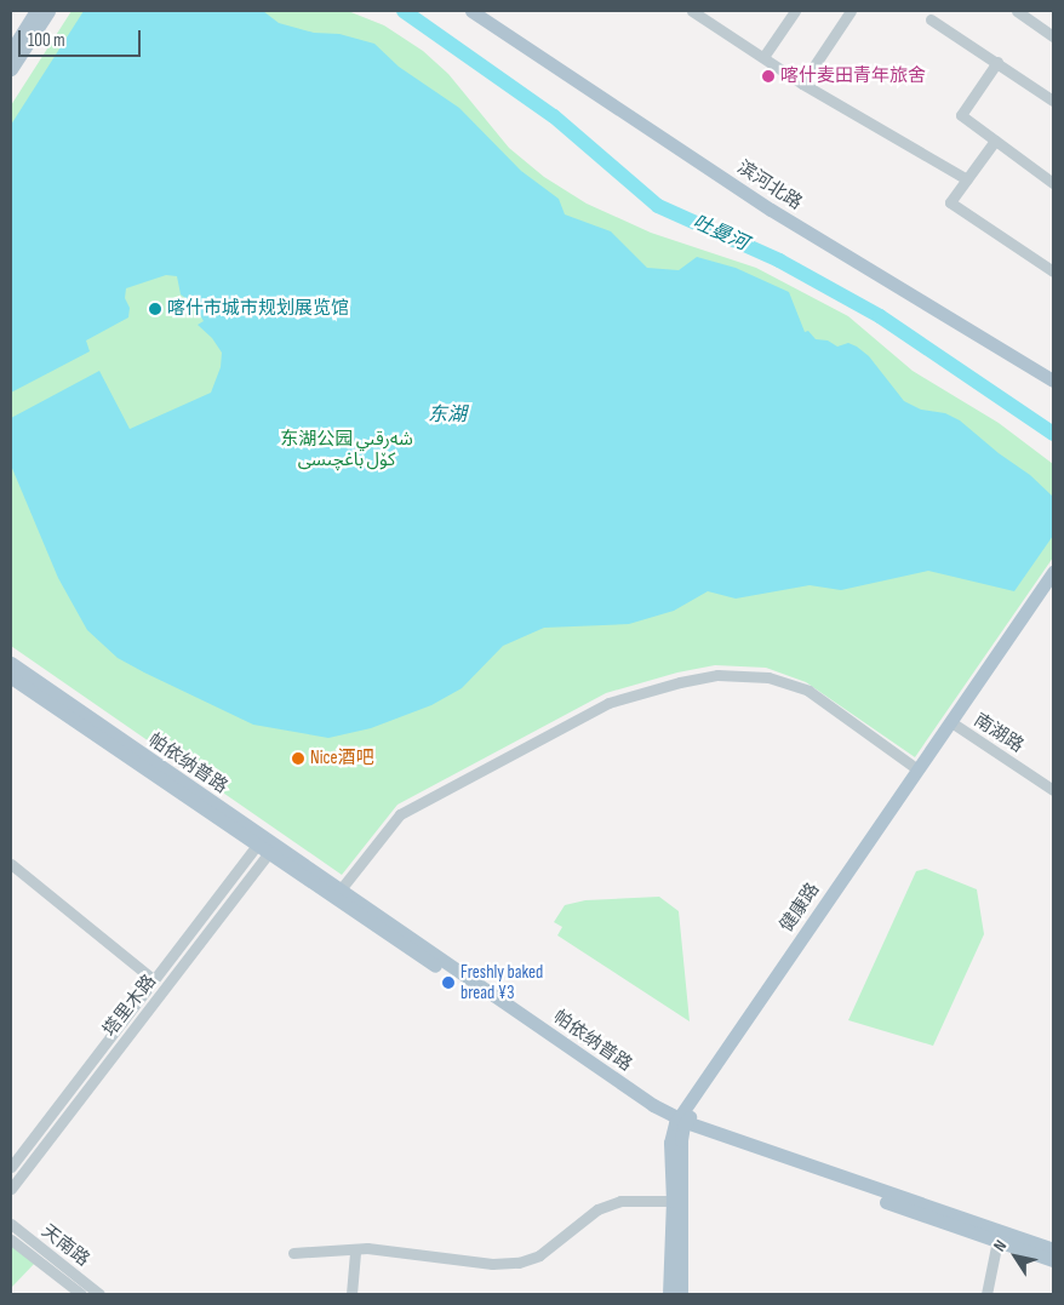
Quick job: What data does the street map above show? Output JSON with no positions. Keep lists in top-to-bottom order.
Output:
{
  "streets": {
    "main road": ["滨河北路", "帕依纳普路", "健康路"],
    "street": ["南湖路", "塔里木路", "天南路"]
  },
  "crossings": [
    ["南湖路", "健康路"],
    ["帕依纳普路", "健康路"],
    ["帕依纳普路", "塔里木路"]
  ],
  "water": ["吐曼河", "东湖"],
  "parks": ["东湖公园 شەرقىي كۆل باغچىسى"],
  "places": [
    "喀什麦田青年旅舍",
    "喀什市城市规划展览馆",
    "Nice酒吧",
    "Freshly baked bread ¥3"
  ],
  "scale_bar": "100 m",
  "north": "top left"
}
